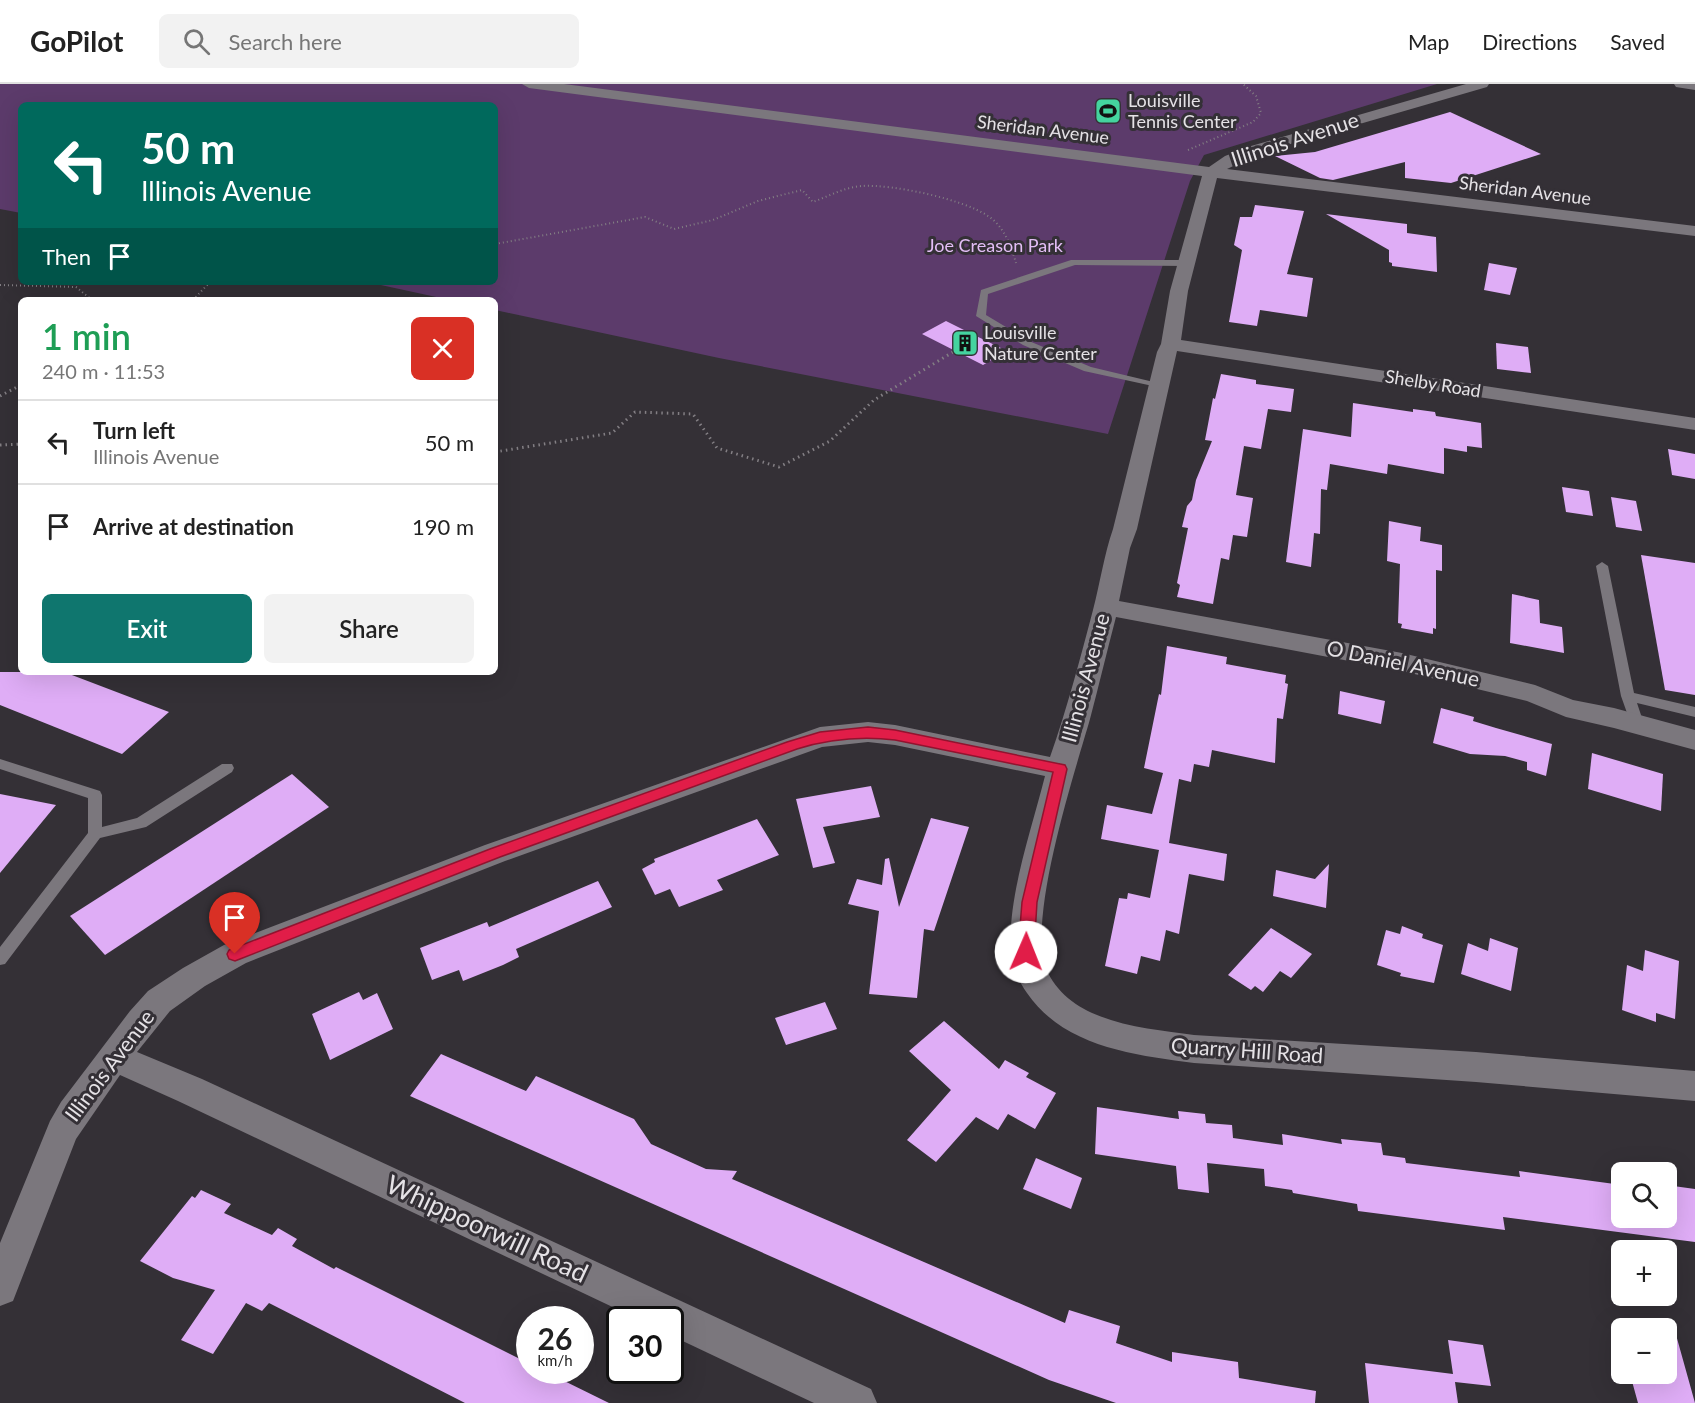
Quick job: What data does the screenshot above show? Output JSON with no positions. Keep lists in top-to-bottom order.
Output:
{
  "streets": {
    "street": [
      "Sheridan Avenue",
      "Illinois Avenue",
      "Shelby Road",
      "O Daniel Avenue",
      "Quarry Hill Road",
      "Whippoorwill Road"
    ]
  },
  "crossings": [
    ["Sheridan Avenue", "Illinois Avenue"],
    ["Illinois Avenue", "Shelby Road"],
    ["Illinois Avenue", "O Daniel Avenue"],
    ["Illinois Avenue", "Quarry Hill Road"],
    ["Illinois Avenue", "Whippoorwill Road"]
  ],
  "parks": ["Joe Creason Park"],
  "places": {
    "sports": ["Louisville Tennis Center"],
    "building": ["Louisville Nature Center"]
  },
  "page": {
    "header": "GoPilot",
    "search": "Search here",
    "nav": ["Map", "Directions", "Saved"],
    "turn": ["50 m", "Illinois Avenue"],
    "then": "Then",
    "heading": ["1 min", "240 m · 11:53"],
    "list": [
      {
        "name": "Turn left",
        "note": "Illinois Avenue",
        "value": "50 m"
      },
      {
        "name": "Arrive at destination",
        "value": "190 m"
      }
    ],
    "buttons": ["Exit", "Share"],
    "map_buttons": ["+", "−"],
    "speed": "26 km/h",
    "limit": "30"
  }
}
